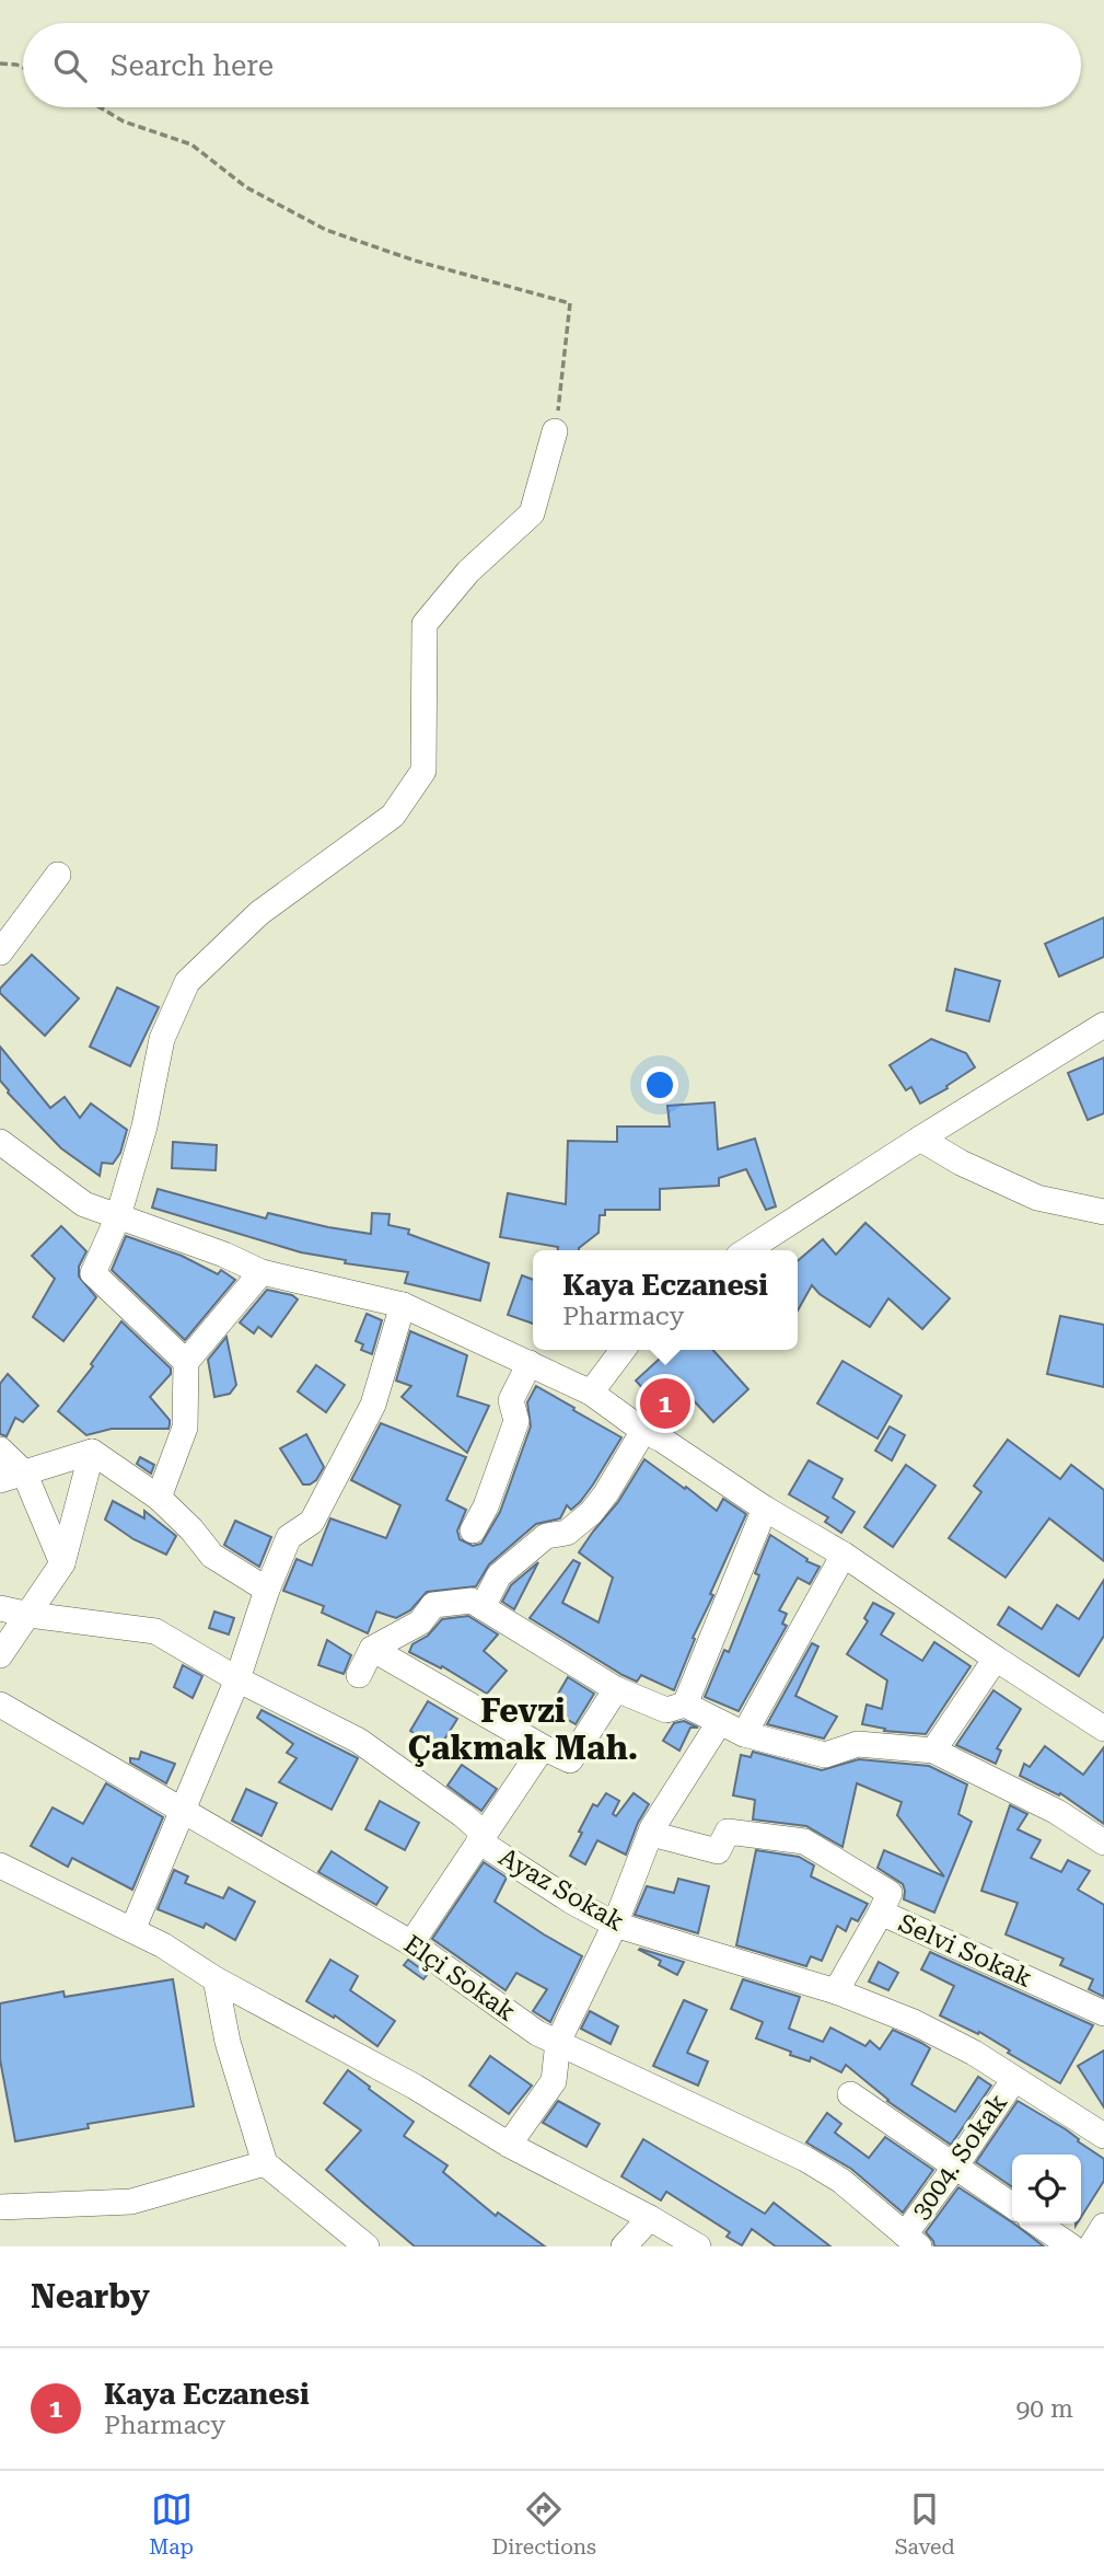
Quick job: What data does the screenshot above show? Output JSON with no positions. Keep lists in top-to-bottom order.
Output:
{
  "streets": {
    "street": [
      "Ayaz Sokak",
      "Selvi Sokak",
      "Elçi Sokak",
      "3004. Sokak"
    ]
  },
  "crossings": [
    ["Ayaz Sokak", "3004. Sokak"],
    ["Elçi Sokak", "3004. Sokak"]
  ],
  "districts": ["Fevzi Çakmak Mah."],
  "page": {
    "search": "Search here",
    "popup": ["Kaya Eczanesi", "Pharmacy"],
    "pins": "1",
    "heading": "Nearby",
    "list": [
      {
        "mark": "1",
        "name": "Kaya Eczanesi",
        "note": "Pharmacy",
        "value": "90 m"
      }
    ],
    "nav": ["Map", "Directions", "Saved"]
  }
}
